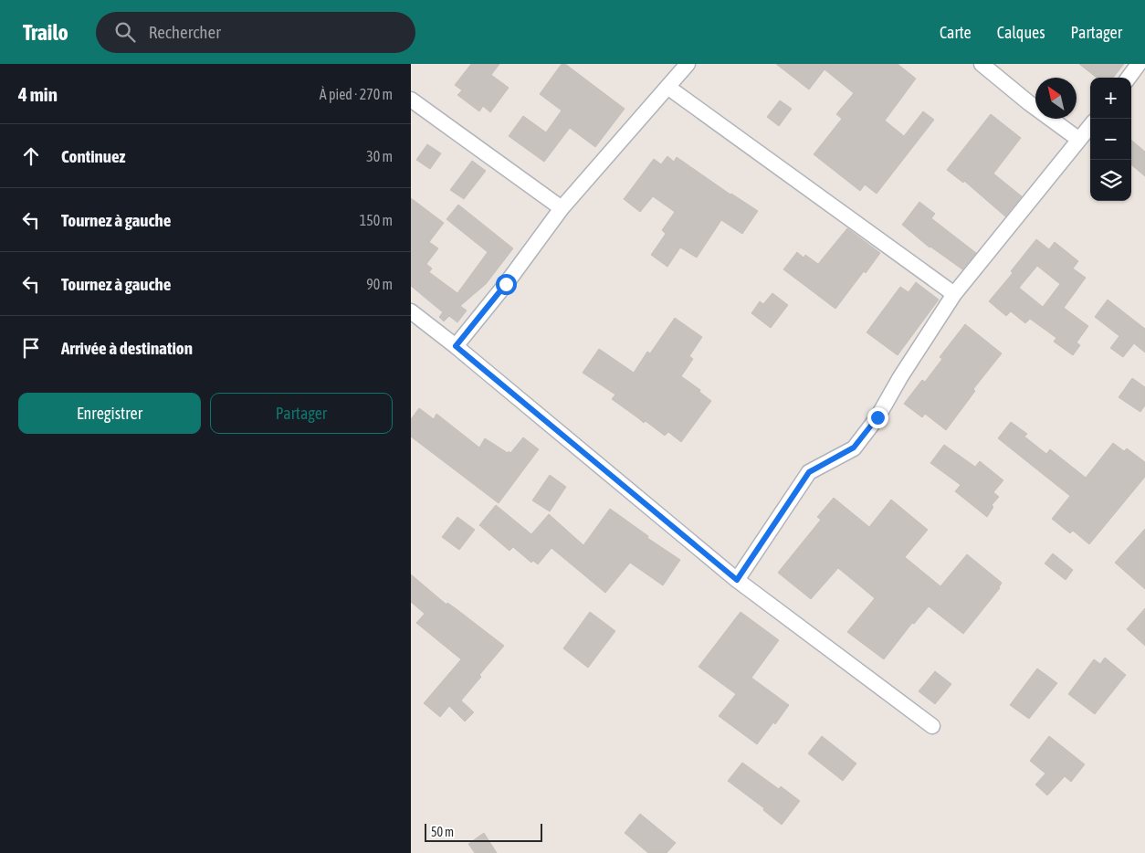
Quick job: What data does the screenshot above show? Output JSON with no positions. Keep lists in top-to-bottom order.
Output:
{
  "scale_bar": "50 m",
  "north": "top left",
  "page": {
    "header": "Trailo",
    "search": "Rechercher",
    "nav": ["Carte", "Calques", "Partager"],
    "heading": ["4 min", "À pied · 270 m"],
    "map_buttons": ["+", "−"],
    "list": [
      ["Continuez", "30 m"],
      ["Tournez à gauche", "150 m"],
      ["Tournez à gauche", "90 m"],
      "Arrivée à destination"
    ],
    "buttons": ["Enregistrer", "Partager"],
    "scale": "50 m"
  }
}
